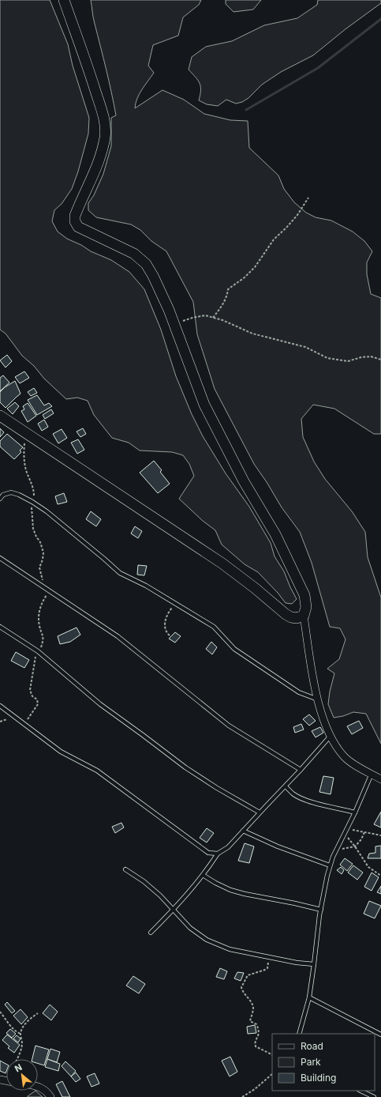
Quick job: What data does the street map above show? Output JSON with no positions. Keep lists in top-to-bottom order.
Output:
{
  "legend": ["Road", "Park", "Building"],
  "north": "top left"
}
